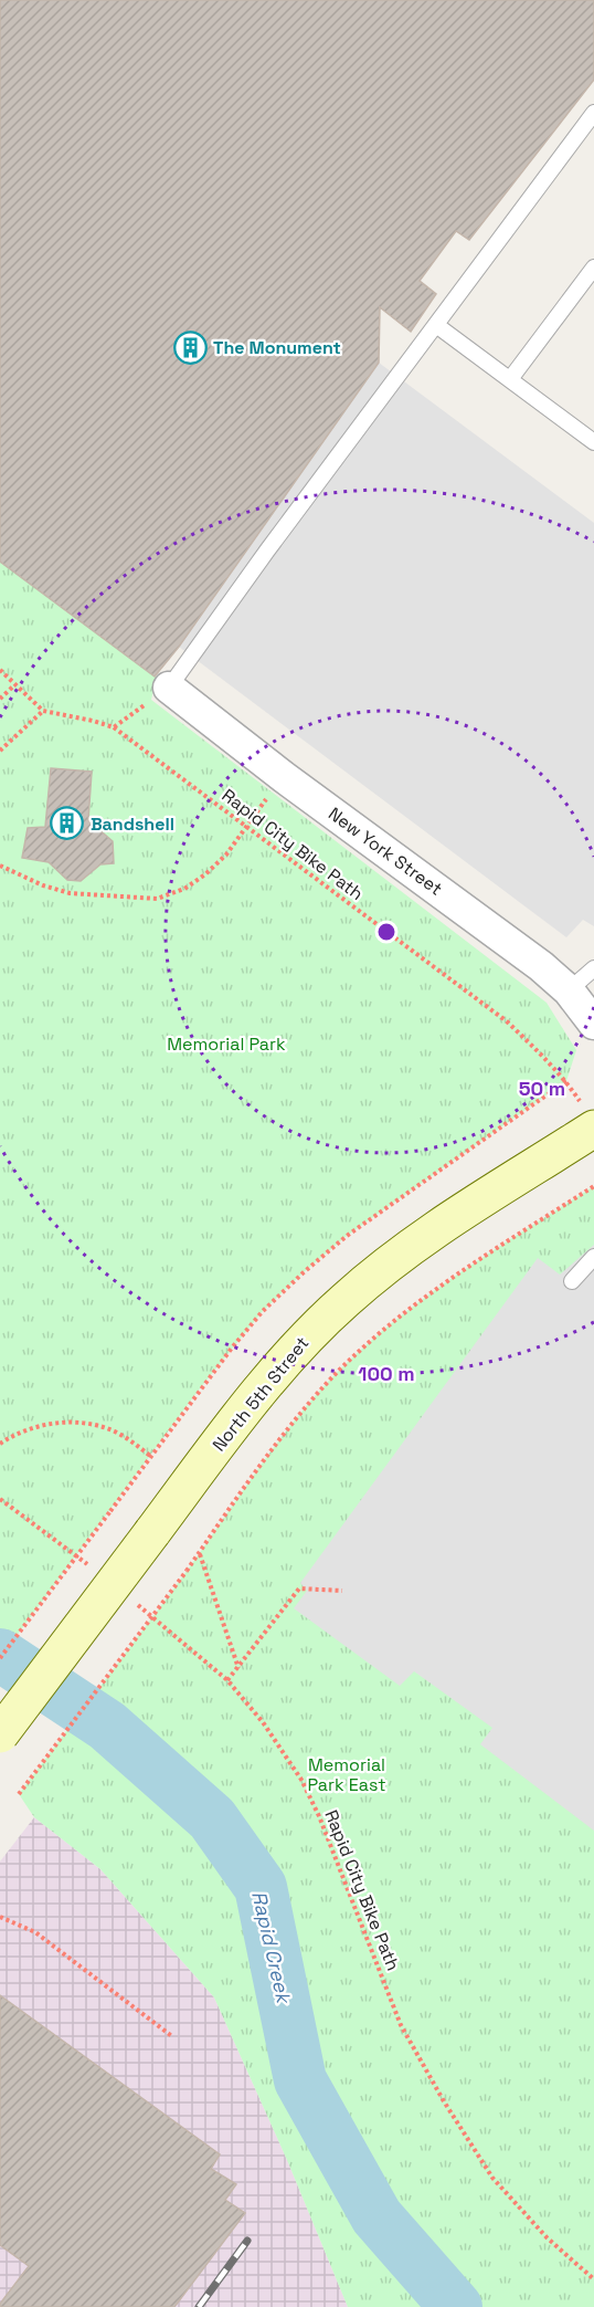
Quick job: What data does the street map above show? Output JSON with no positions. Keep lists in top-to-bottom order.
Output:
{
  "streets": {
    "main road": ["North 5th Street"],
    "street": ["New York Street"],
    "path": ["Rapid City Bike Path"]
  },
  "crossings": [
    ["Rapid City Bike Path", "North 5th Street"]
  ],
  "water": ["Rapid Creek"],
  "parks": ["Memorial Park", "Memorial Park East"],
  "places": {
    "building": ["The Monument", "Bandshell"]
  },
  "rings": ["50 m", "100 m"]
}
